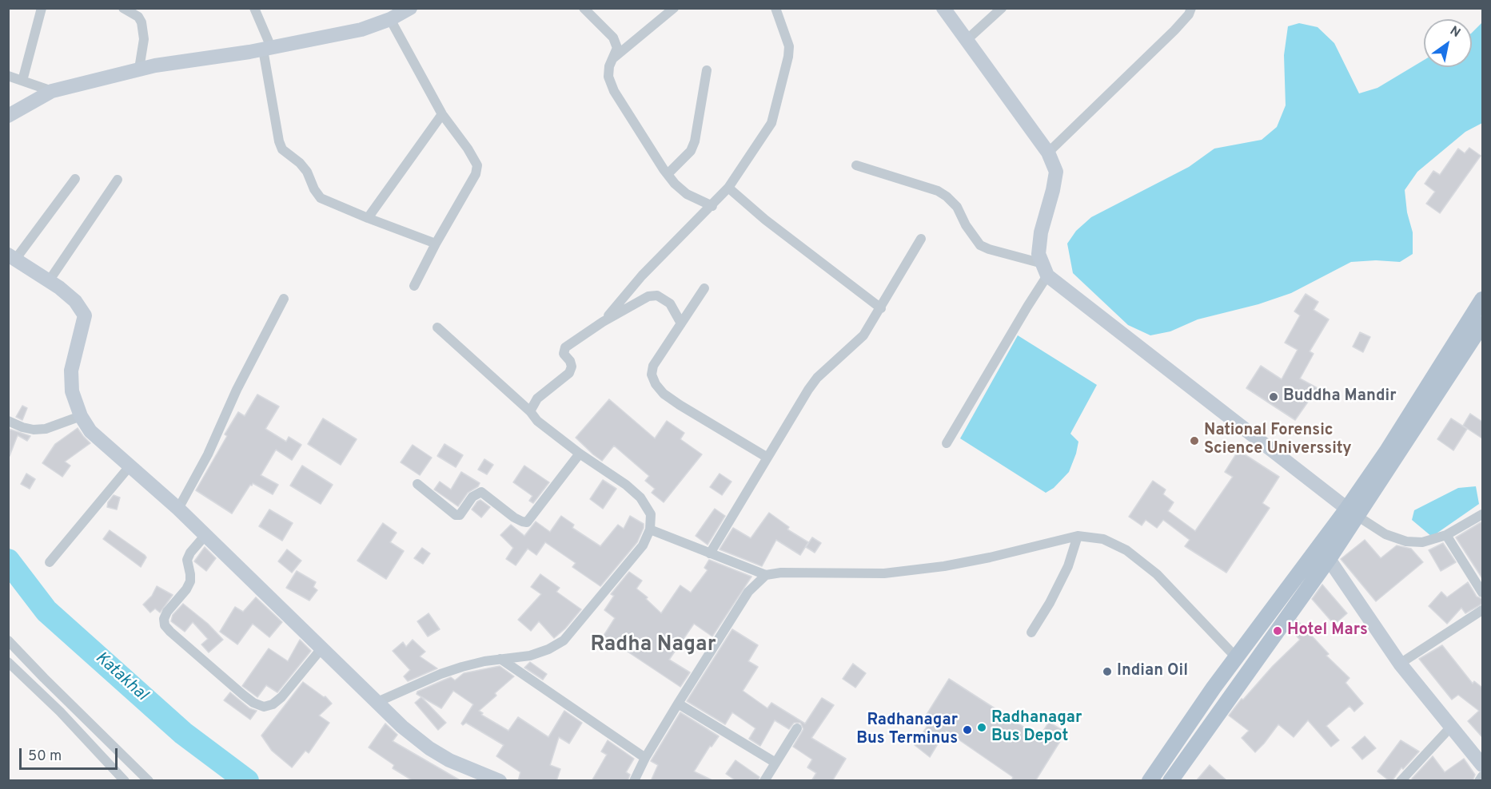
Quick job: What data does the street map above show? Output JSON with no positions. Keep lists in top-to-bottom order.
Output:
{
  "districts": ["Radha Nagar"],
  "water": ["Katakhal"],
  "places": [
    "Buddha Mandir",
    "National Forensic Science Universsity",
    "Hotel Mars",
    "Indian Oil",
    "Radhanagar Bus Depot",
    "Radhanagar Bus Terminus"
  ],
  "scale_bar": "50 m",
  "north": "top right"
}
